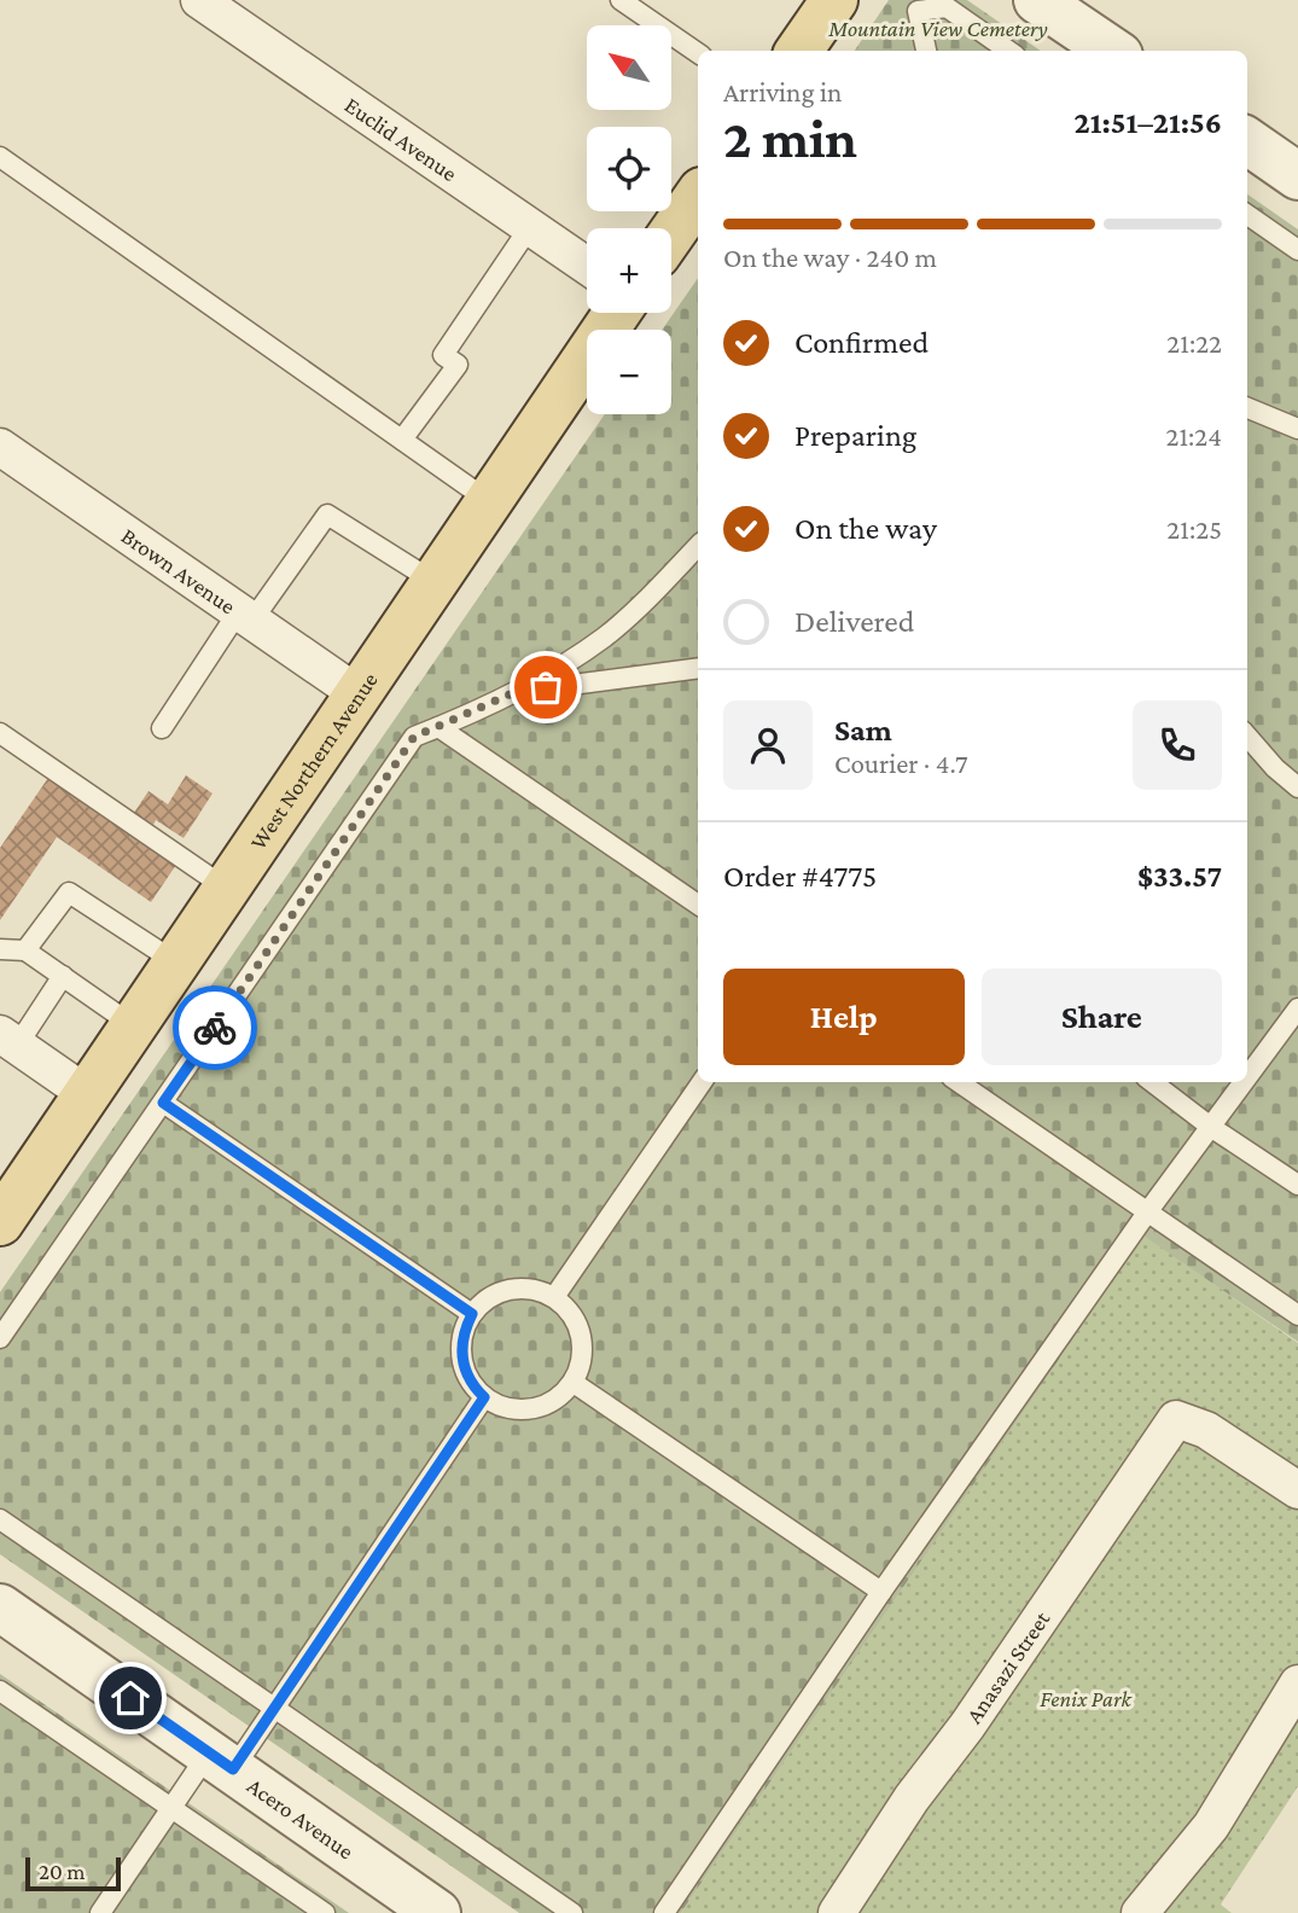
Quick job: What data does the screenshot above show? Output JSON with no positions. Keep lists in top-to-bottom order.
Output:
{
  "streets": {
    "main road": ["West Northern Avenue"],
    "street": [
      "Euclid Avenue",
      "Brown Avenue",
      "Anasazi Street",
      "Acero Avenue"
    ]
  },
  "crossings": [
    ["Brown Avenue", "West Northern Avenue"]
  ],
  "parks": ["Mountain View Cemetery", "Fenix Park"],
  "scale_bar": "20 m",
  "north": "top left",
  "page": {
    "map_buttons": ["+", "−"],
    "heading": ["2 min", "Arriving in", "21:51–21:56"],
    "panel": [
      "Sam",
      "Courier · 4.7",
      "Order #4775",
      "$33.57"
    ],
    "bar": "On the way · 240 m",
    "list": [
      ["Confirmed", "21:22"],
      ["Preparing", "21:24"],
      ["On the way", "21:25"],
      "Delivered"
    ],
    "buttons": ["Help", "Share"],
    "scale": "20 m"
  }
}
